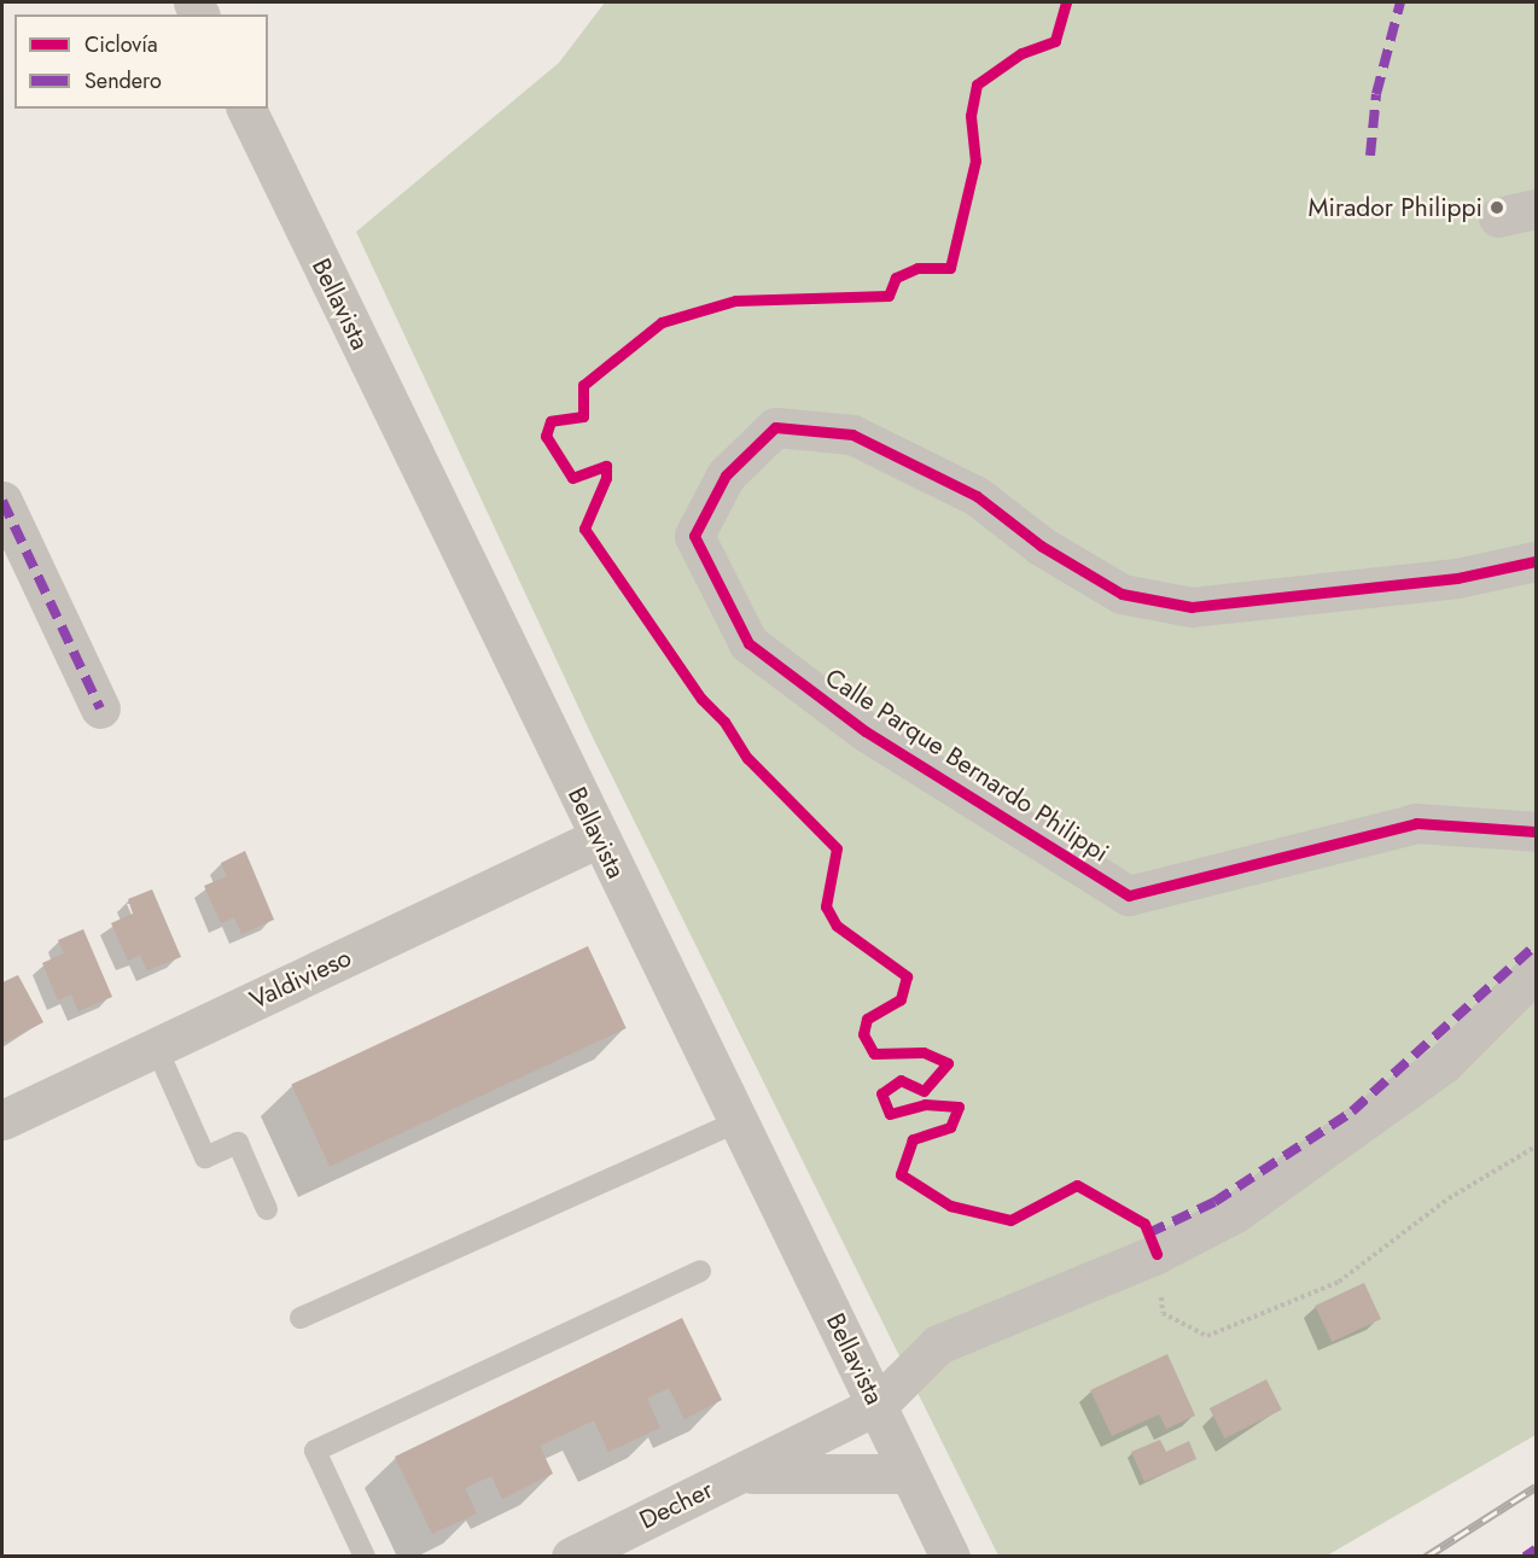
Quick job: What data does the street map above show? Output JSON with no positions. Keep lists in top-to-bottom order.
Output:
{
  "streets": {
    "street": [
      "Bellavista",
      "Calle Parque Bernardo Philippi",
      "Valdivieso",
      "Decher"
    ]
  },
  "crossings": [
    ["Bellavista", "Valdivieso"],
    ["Bellavista", "Decher"]
  ],
  "places": ["Mirador Philippi"],
  "legend": ["Ciclovía", "Sendero"]
}
